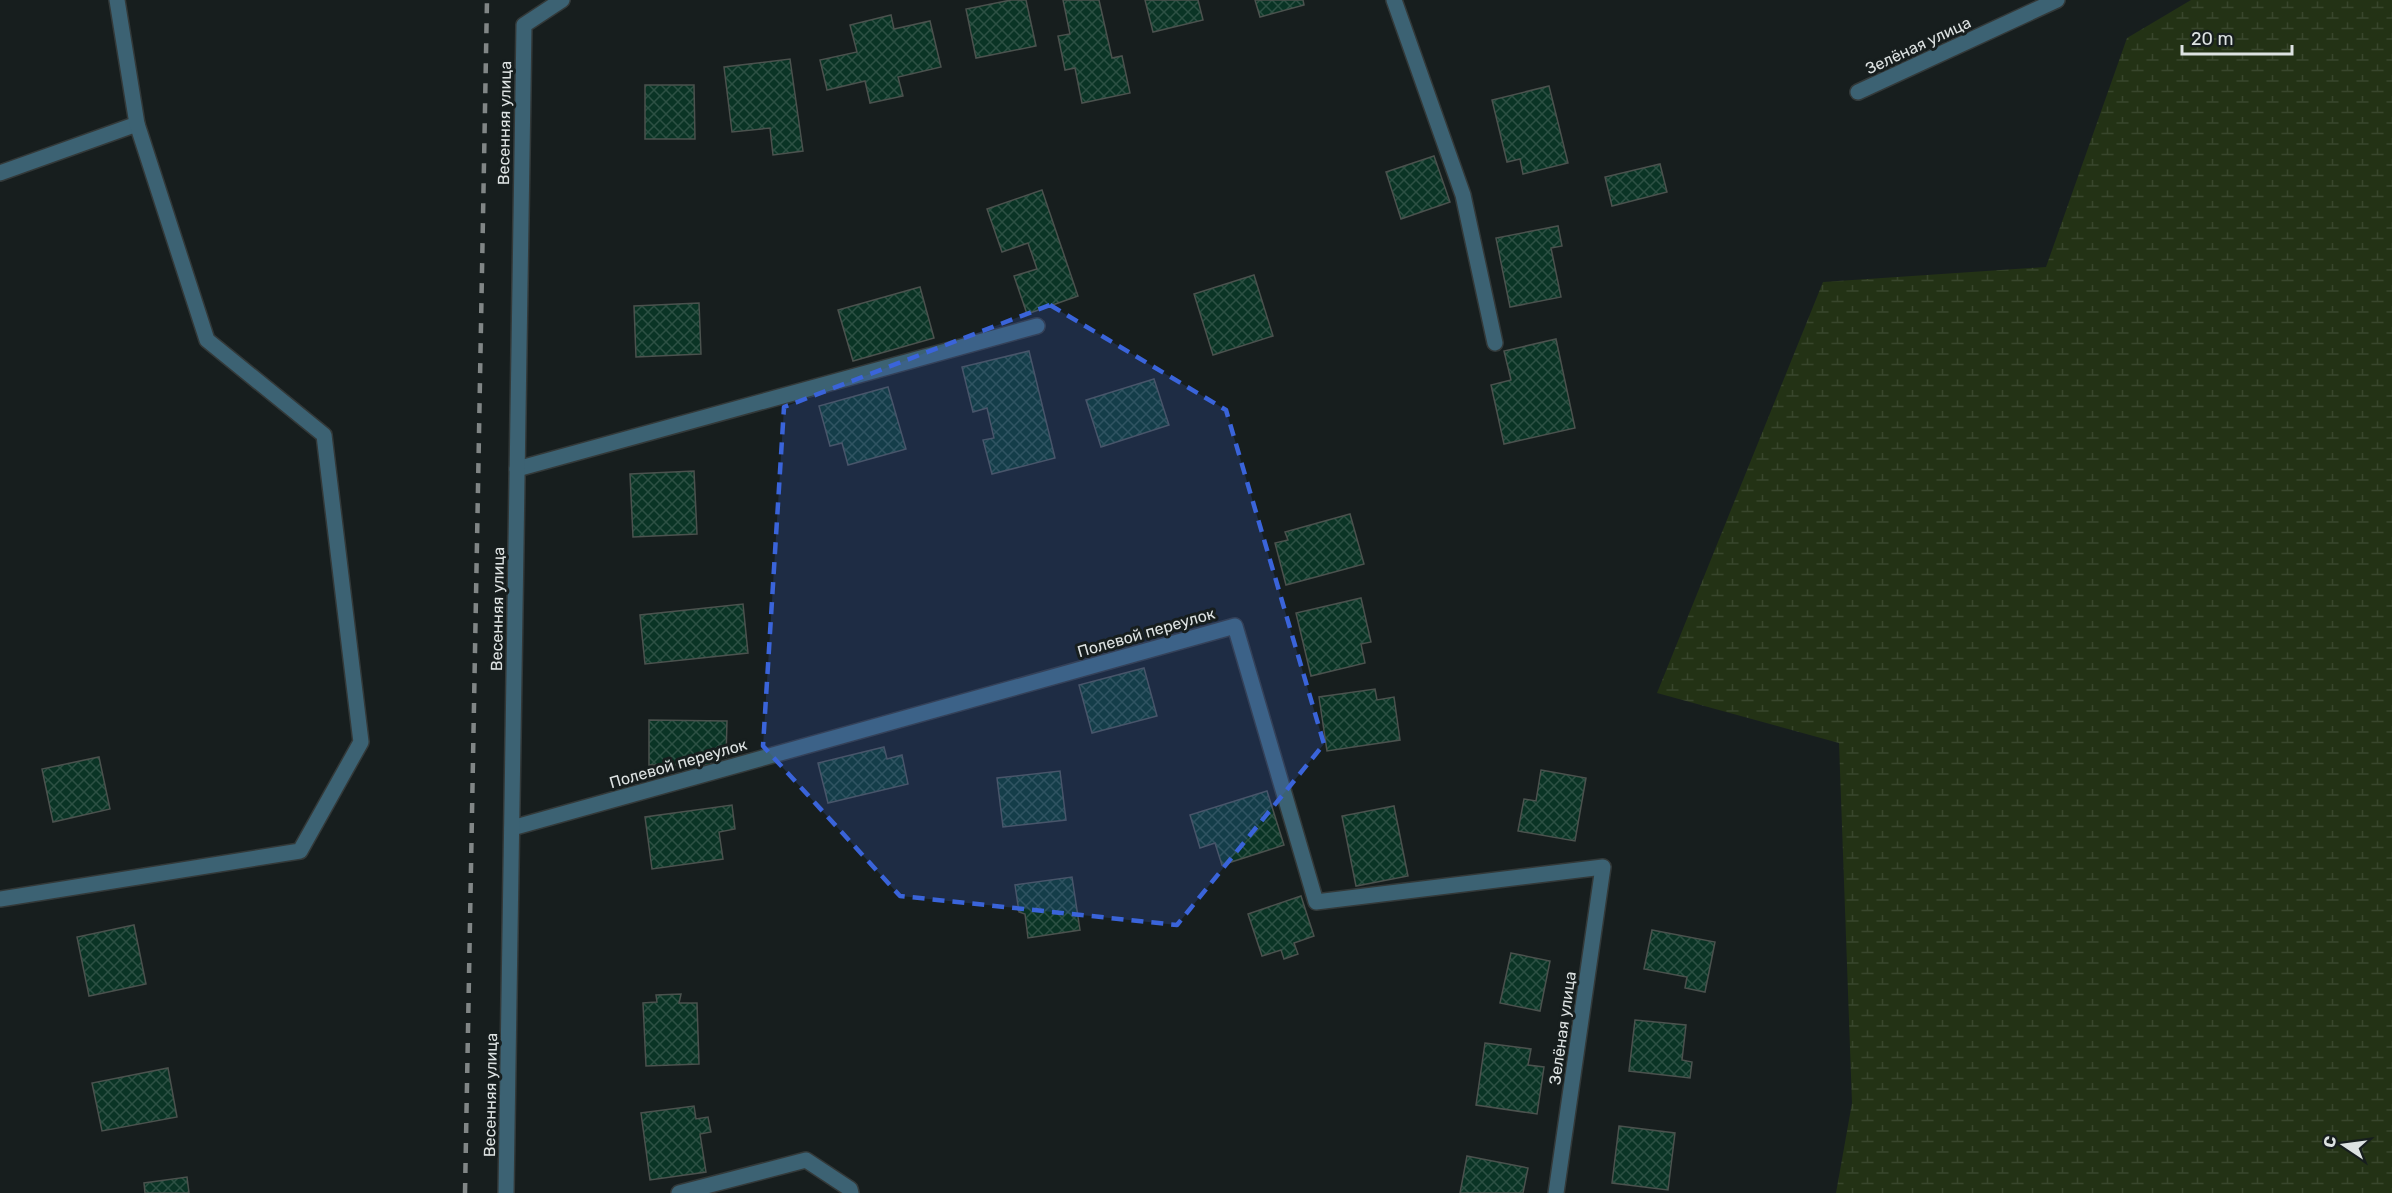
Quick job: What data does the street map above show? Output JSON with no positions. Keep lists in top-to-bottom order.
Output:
{
  "streets": {
    "street": ["Зелёная улица", "Весенняя улица", "Полевой переулок"]
  },
  "crossings": [
    ["Зелёная улица", "Полевой переулок"],
    ["Весенняя улица", "Полевой переулок"]
  ],
  "scale_bar": "20 m",
  "north": "left"
}
